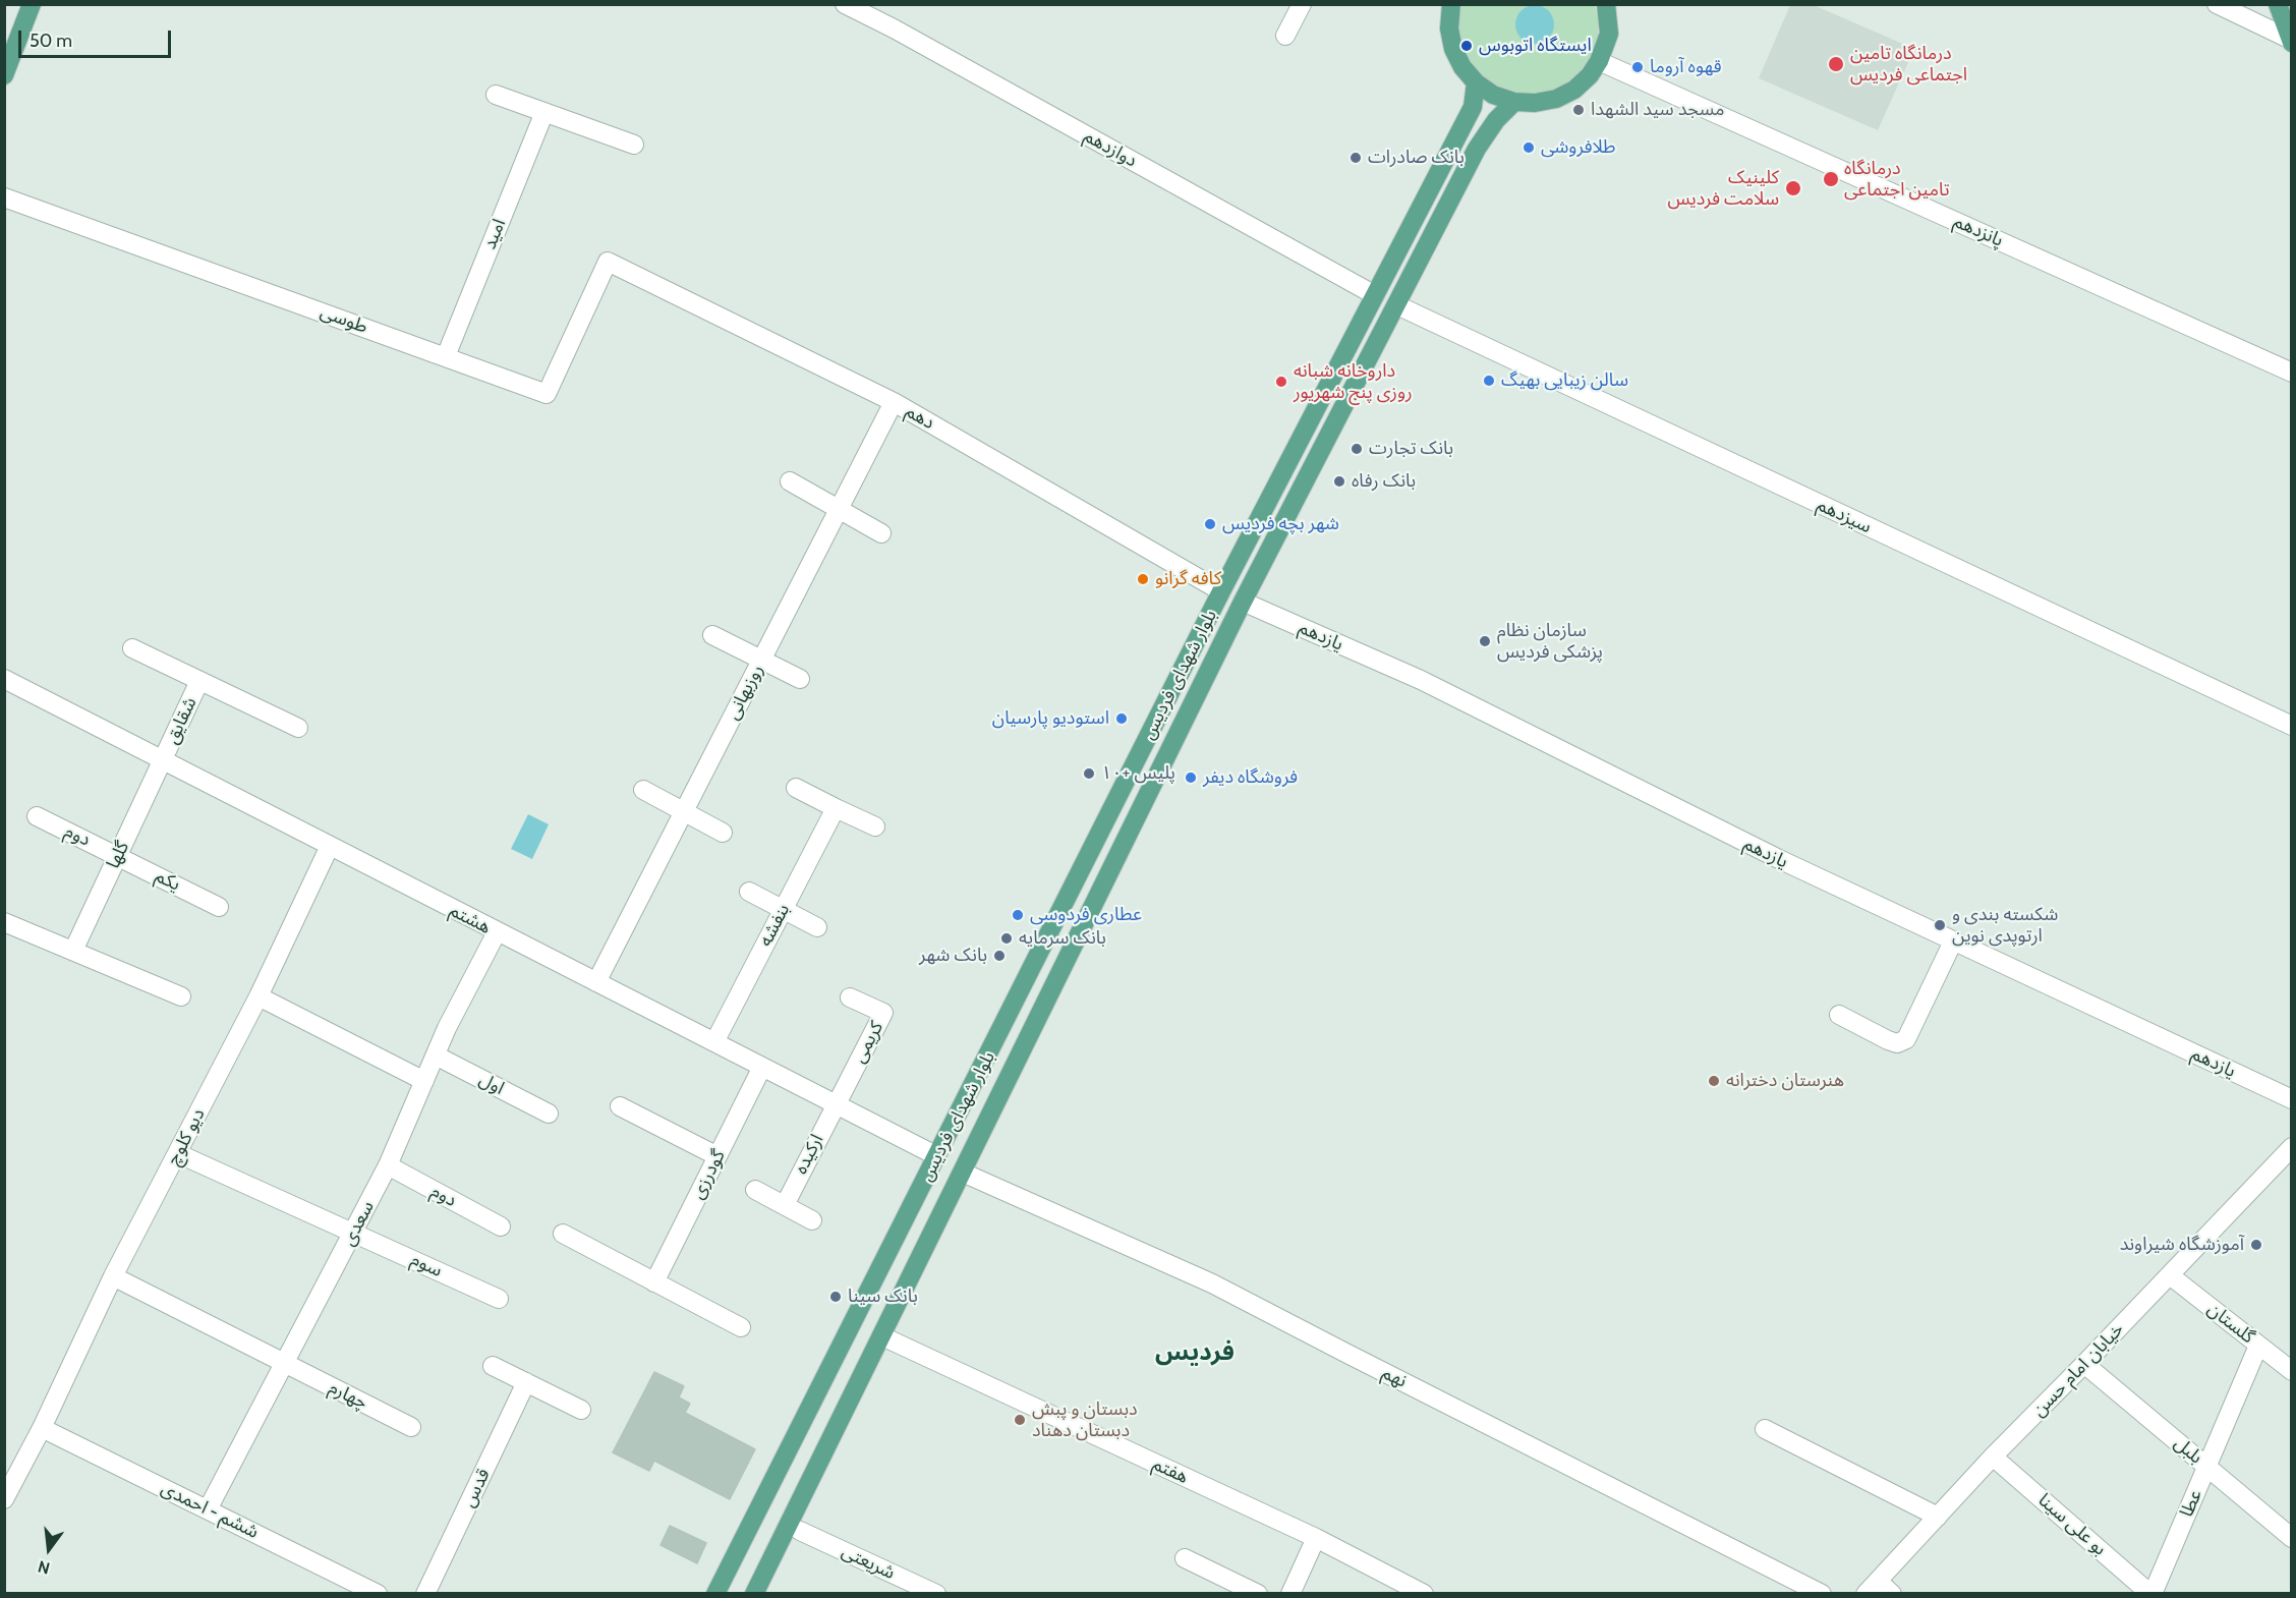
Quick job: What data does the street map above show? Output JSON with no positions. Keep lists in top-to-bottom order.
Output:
{
  "streets": {
    "main road": ["بلوار شهدای فردیس"],
    "street": [
      "دوازدهم",
      "پانزدهم",
      "امید",
      "طوسی",
      "دهم",
      "سیزدهم",
      "یازدهم",
      "روزبهانی",
      "شقایق",
      "دوم",
      "گلها",
      "یکم",
      "هشتم",
      "بنفشه",
      "کریمی",
      "اول",
      "دیو کلوچ",
      "ارکیده",
      "گودرزی",
      "سعدی",
      "سوم",
      "گلستان",
      "خیابان امام حسن",
      "نهم",
      "چهارم",
      "بلبل",
      "هفتم",
      "قدس",
      "عطا",
      "ششم - احمدی",
      "بو علی سینا",
      "شریعتی"
    ]
  },
  "crossings": [
    ["دوازدهم", "بلوار شهدای فردیس"],
    ["امید", "طوسی"],
    ["طوسی", "دهم"],
    ["دهم", "بلوار شهدای فردیس"],
    ["دهم", "روزبهانی"],
    ["سیزدهم", "بلوار شهدای فردیس"],
    ["یازدهم", "بلوار شهدای فردیس"],
    ["بلوار شهدای فردیس", "هشتم"],
    ["بلوار شهدای فردیس", "نهم"],
    ["بلوار شهدای فردیس", "هفتم"],
    ["روزبهانی", "هشتم"],
    ["شقایق", "گلها"],
    ["شقایق", "هشتم"],
    ["دوم", "گلها"],
    ["دوم", "یکم"],
    ["دوم", "سعدی"],
    ["گلها", "یکم"],
    ["گلها", "هشتم"],
    ["هشتم", "بنفشه"],
    ["هشتم", "کریمی"],
    ["هشتم", "دیو کلوچ"],
    ["هشتم", "ارکیده"],
    ["هشتم", "گودرزی"],
    ["هشتم", "سعدی"],
    ["کریمی", "ارکیده"],
    ["اول", "سعدی"],
    ["دیو کلوچ", "سوم"],
    ["دیو کلوچ", "چهارم"],
    ["دیو کلوچ", "ششم - احمدی"],
    ["سعدی", "سوم"],
    ["سعدی", "چهارم"],
    ["سعدی", "ششم - احمدی"],
    ["گلستان", "خیابان امام حسن"],
    ["گلستان", "عطا"],
    ["خیابان امام حسن", "بلبل"],
    ["خیابان امام حسن", "بو علی سینا"],
    ["بلبل", "عطا"],
    ["عطا", "بو علی سینا"]
  ],
  "districts": ["فردیس"],
  "places": [
    "ایستگاه اتوبوس",
    "درمانگاه تامین اجتماعی فردیس",
    "قهوه آروما",
    "مسجد سید الشهدا",
    "طلافروشی",
    "بانک صادرات",
    "درمانگاه تامین اجتماعى",
    "کلینیک سلامت فردیس",
    "سالن زیبایی بهیگ",
    "داروخانه شبانه روزی پنج شهریور",
    "بانک تجارت",
    "بانک رفاه",
    "شهر بچه فردیس",
    "کافه گرانو",
    "سازمان نظام پزشکی فردیس",
    "استودیو پارسیان",
    "پلیس +۱۰",
    "فروشگاه دیفر",
    "عطاری فردوسی",
    "شکسته بندی و ارتوپدی نوین",
    "بانک سرمایه",
    "بانک شهر",
    "هنرستان دخترانه",
    "آموزشگاه شیراوند",
    "بانک سینا",
    "دبستان و پبش دبستان دهناد"
  ],
  "scale_bar": "50 m",
  "north": "bottom"
}
